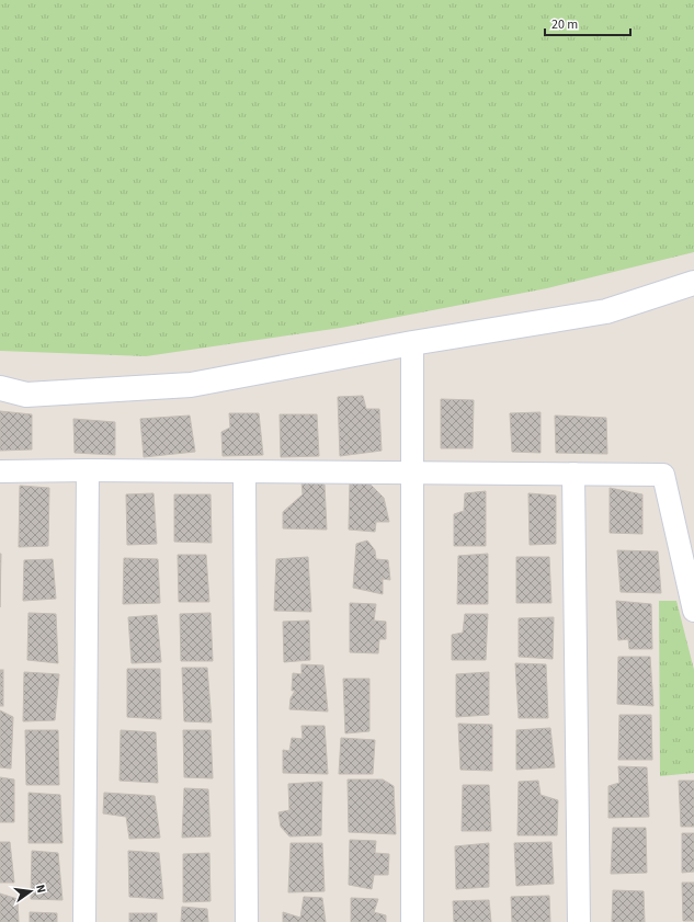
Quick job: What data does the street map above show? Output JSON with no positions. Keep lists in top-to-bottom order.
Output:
{
  "scale_bar": "20 m",
  "north": "right"
}
